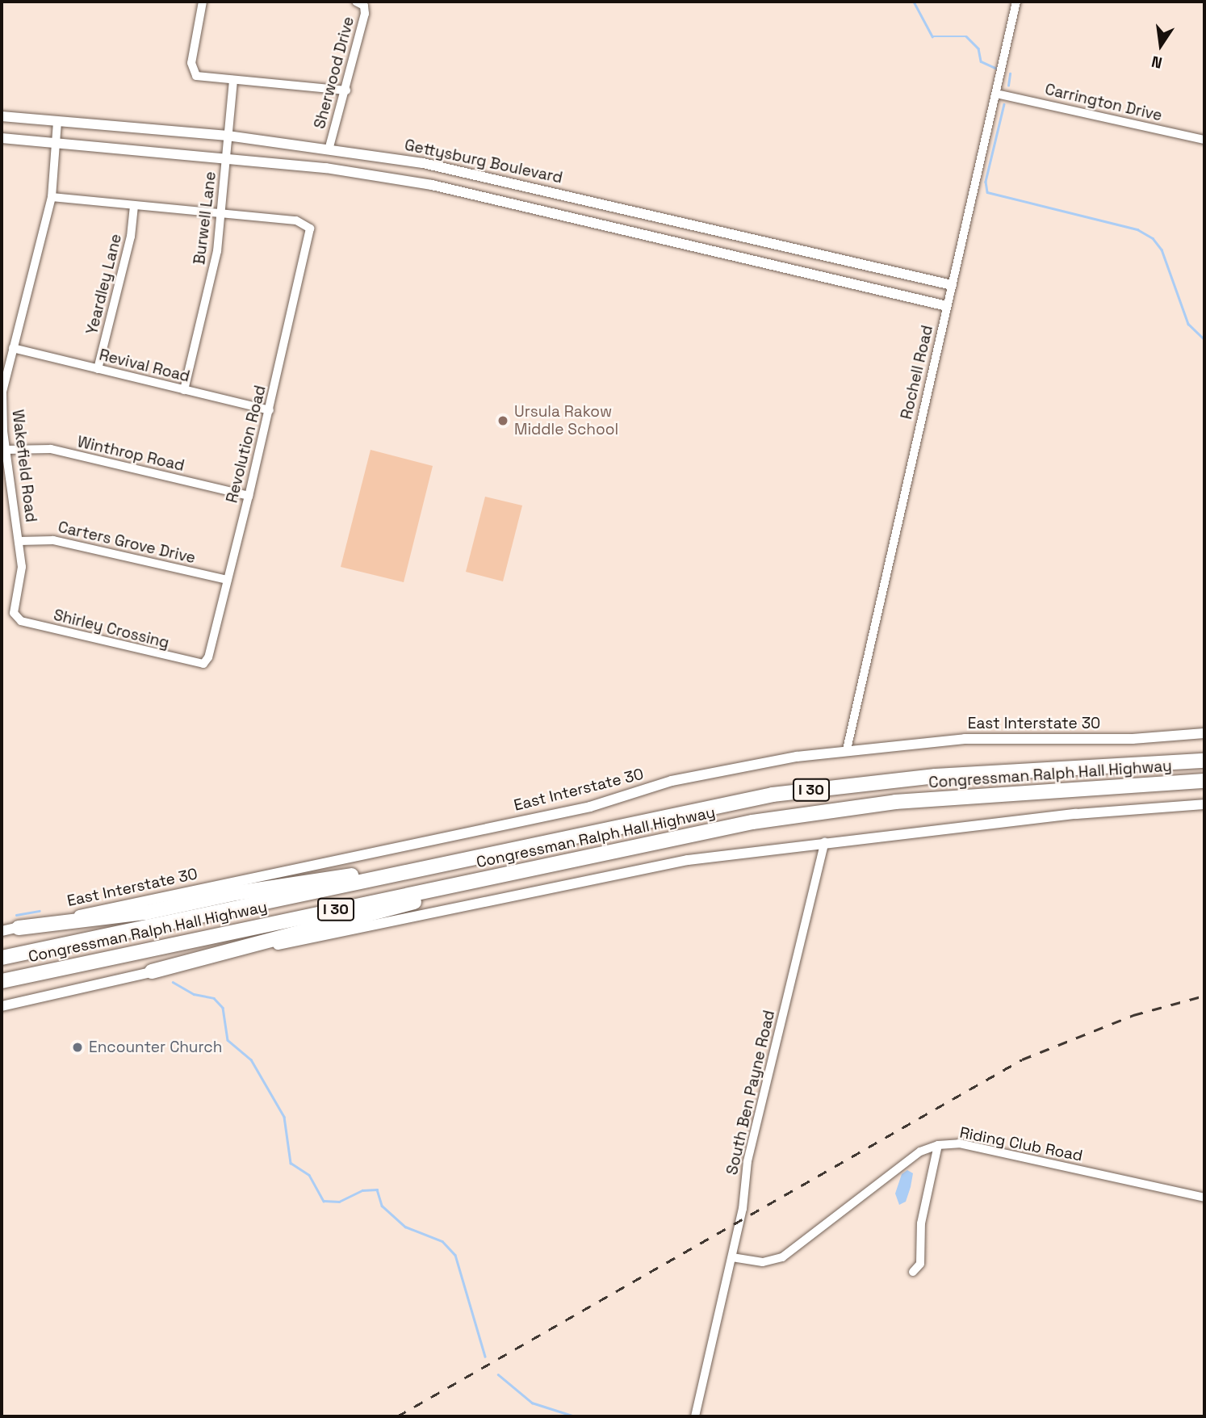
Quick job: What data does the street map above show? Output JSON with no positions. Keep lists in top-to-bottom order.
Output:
{
  "streets": {
    "highway": ["Congressman Ralph Hall Highway", "I 30"],
    "main road": ["Gettysburg Boulevard", "East Interstate 30"],
    "street": [
      "Sherwood Drive",
      "Carrington Drive",
      "Burwell Lane",
      "Yeardley Lane",
      "Revival Road",
      "Rochell Road",
      "Revolution Road",
      "Winthrop Road",
      "Wakefield Road",
      "Carters Grove Drive",
      "Shirley Crossing",
      "South Ben Payne Road",
      "Riding Club Road"
    ]
  },
  "crossings": [
    ["Sherwood Drive", "Gettysburg Boulevard"],
    ["Carrington Drive", "Rochell Road"],
    ["Gettysburg Boulevard", "Burwell Lane"],
    ["Gettysburg Boulevard", "Rochell Road"],
    ["Gettysburg Boulevard", "Wakefield Road"],
    ["Burwell Lane", "Revival Road"],
    ["Burwell Lane", "Revolution Road"],
    ["Yeardley Lane", "Revival Road"],
    ["Revival Road", "Revolution Road"],
    ["Revival Road", "Wakefield Road"],
    ["Rochell Road", "East Interstate 30"],
    ["Revolution Road", "Winthrop Road"],
    ["Revolution Road", "Carters Grove Drive"],
    ["Revolution Road", "Shirley Crossing"],
    ["Winthrop Road", "Wakefield Road"],
    ["Wakefield Road", "Carters Grove Drive"],
    ["Wakefield Road", "Shirley Crossing"],
    ["South Ben Payne Road", "Riding Club Road"]
  ],
  "places": ["Ursula Rakow Middle School", "Encounter Church"],
  "north": "bottom"
}
